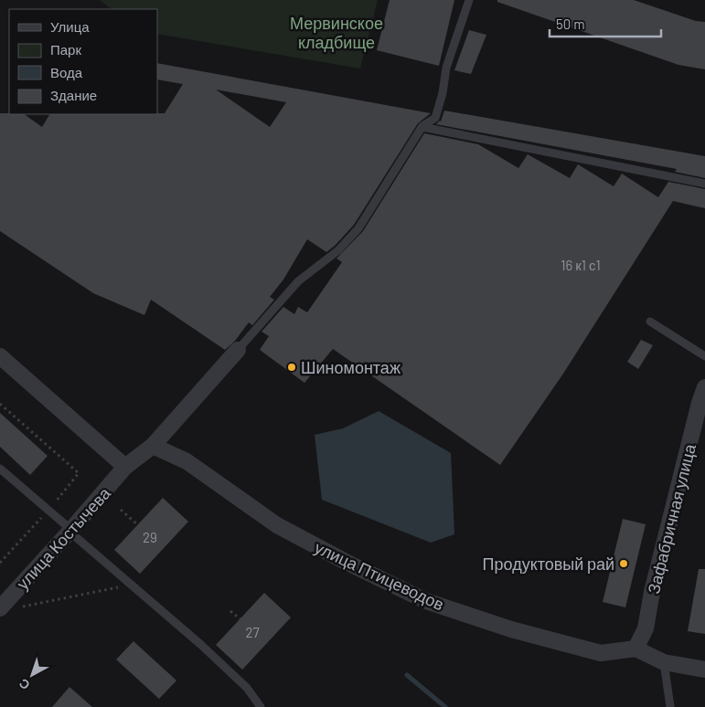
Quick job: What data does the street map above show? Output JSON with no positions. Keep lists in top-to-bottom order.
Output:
{
  "streets": {
    "street": ["Зафабричная улица", "улица Костычева", "улица Птицеводов"]
  },
  "crossings": [
    ["Зафабричная улица", "улица Птицеводов"],
    ["улица Костычева", "улица Птицеводов"]
  ],
  "parks": ["Мервинское кладбище"],
  "places": ["Шиномонтаж", "Продуктовый рай"],
  "house_numbers": ["16 к1 с1", "29", "27"],
  "legend": [
    "Улица",
    "Парк",
    "Вода",
    "Здание"
  ],
  "scale_bar": "50 m",
  "north": "bottom left"
}
